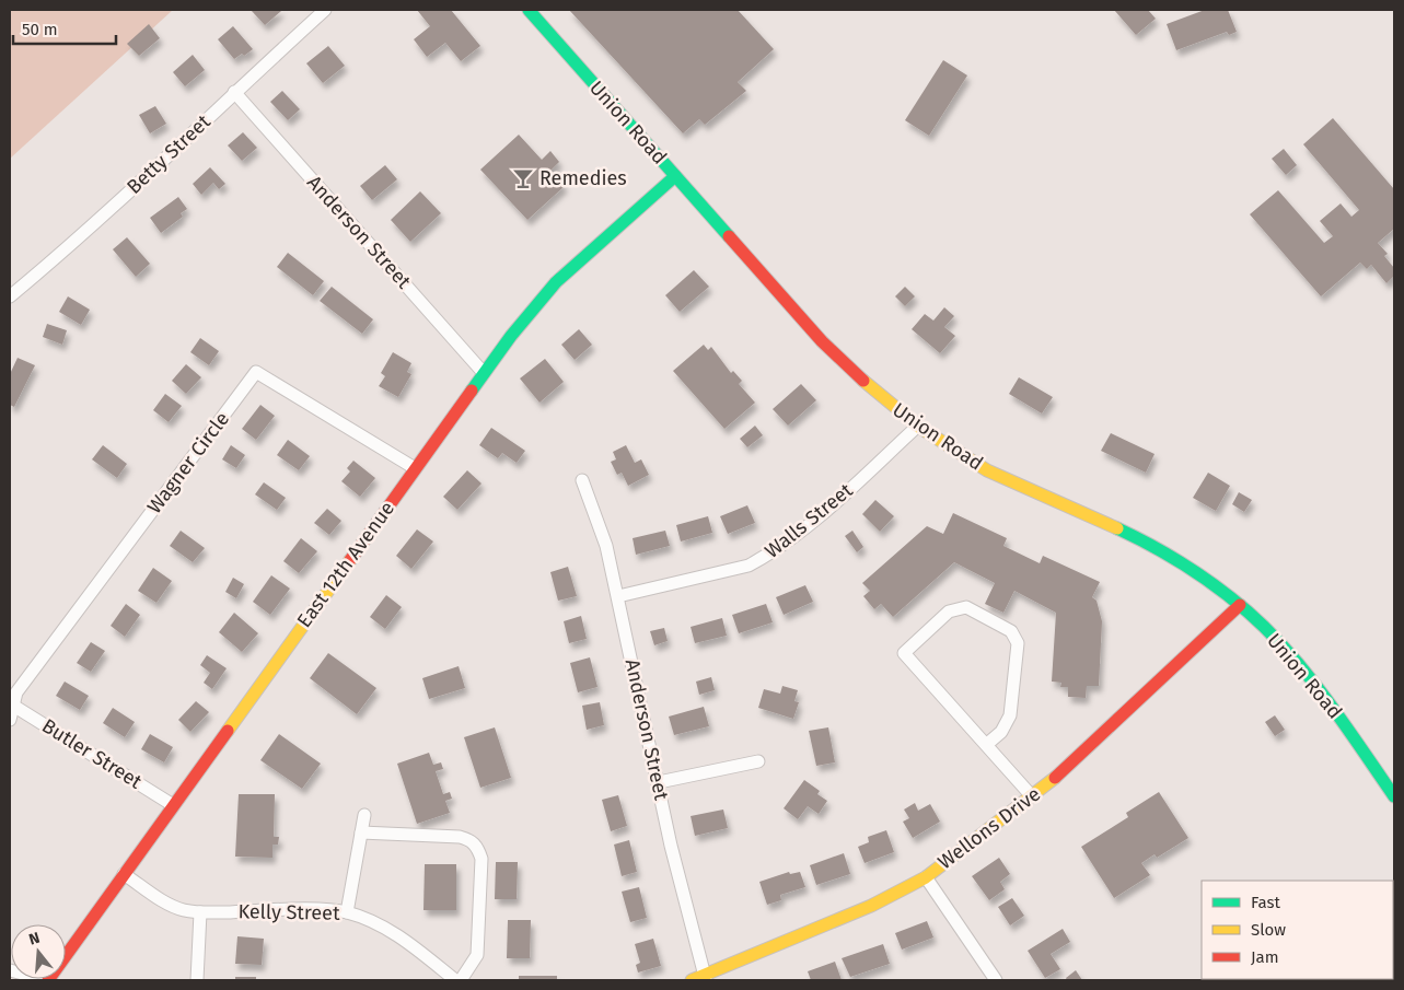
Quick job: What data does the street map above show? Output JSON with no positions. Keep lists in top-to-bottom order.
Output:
{
  "streets": {
    "street": [
      "Union Road",
      "Betty Street",
      "Anderson Street",
      "Wagner Circle",
      "Walls Street",
      "East 12th Avenue",
      "Butler Street",
      "Wellons Drive",
      "Kelly Street"
    ]
  },
  "crossings": [
    ["Union Road", "Walls Street"],
    ["Union Road", "East 12th Avenue"],
    ["Union Road", "Wellons Drive"],
    ["Betty Street", "Anderson Street"],
    ["Anderson Street", "Walls Street"],
    ["Anderson Street", "East 12th Avenue"],
    ["Anderson Street", "Wellons Drive"],
    ["Wagner Circle", "East 12th Avenue"],
    ["Wagner Circle", "Butler Street"],
    ["East 12th Avenue", "Butler Street"],
    ["East 12th Avenue", "Kelly Street"]
  ],
  "places": {
    "bar": ["Remedies"]
  },
  "legend": ["Fast", "Slow", "Jam"],
  "scale_bar": "50 m",
  "north": "top"
}
